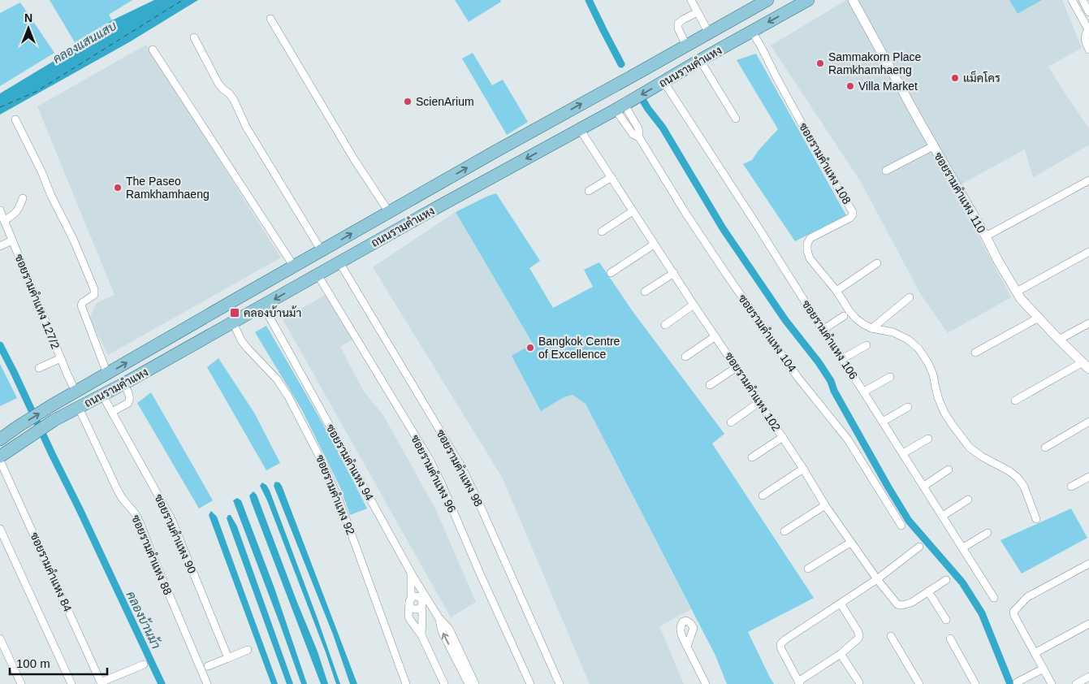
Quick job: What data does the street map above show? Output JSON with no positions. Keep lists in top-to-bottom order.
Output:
{
  "streets": {
    "main road": ["ถนนรามคำแหง"],
    "street": [
      "ซอยรามคำแหง 108",
      "ซอยรามคำแหง 110",
      "ซอยรามคำแหง 127/2",
      "ซอยรามคําแหง 104",
      "ซอยรามคําแหง 106",
      "ซอยรามคําแหง 102",
      "ซอยรามคําแหง 94",
      "ซอยรามคําแหง 98",
      "ซอยรามคําแหง 96",
      "ซอยรามคําแหง 92",
      "ซอยรามคำแหง 90",
      "ซอยรามคำแหง 88",
      "ซอยรามคำแหง 84"
    ]
  },
  "crossings": [
    ["ถนนรามคำแหง", "ซอยรามคำแหง 108"],
    ["ถนนรามคำแหง", "ซอยรามคำแหง 127/2"],
    ["ถนนรามคำแหง", "ซอยรามคําแหง 104"],
    ["ถนนรามคำแหง", "ซอยรามคําแหง 106"],
    ["ถนนรามคำแหง", "ซอยรามคําแหง 102"],
    ["ถนนรามคำแหง", "ซอยรามคําแหง 94"],
    ["ถนนรามคำแหง", "ซอยรามคําแหง 98"],
    ["ถนนรามคำแหง", "ซอยรามคําแหง 96"],
    ["ถนนรามคำแหง", "ซอยรามคําแหง 92"],
    ["ถนนรามคำแหง", "ซอยรามคำแหง 90"],
    ["ถนนรามคำแหง", "ซอยรามคำแหง 88"]
  ],
  "water": ["คลองแสนแสบ", "คลองบ้านม้า"],
  "places": {
    "other": [
      "Sammakorn Place Ramkhamhaeng",
      "แม็คโคร",
      "Villa Market",
      "ScienArium",
      "The Paseo Ramkhamhaeng",
      "Bangkok Centre of Excellence"
    ],
    "transit": ["คลองบ้านม้า"]
  },
  "scale_bar": "100 m",
  "north": "top"
}
